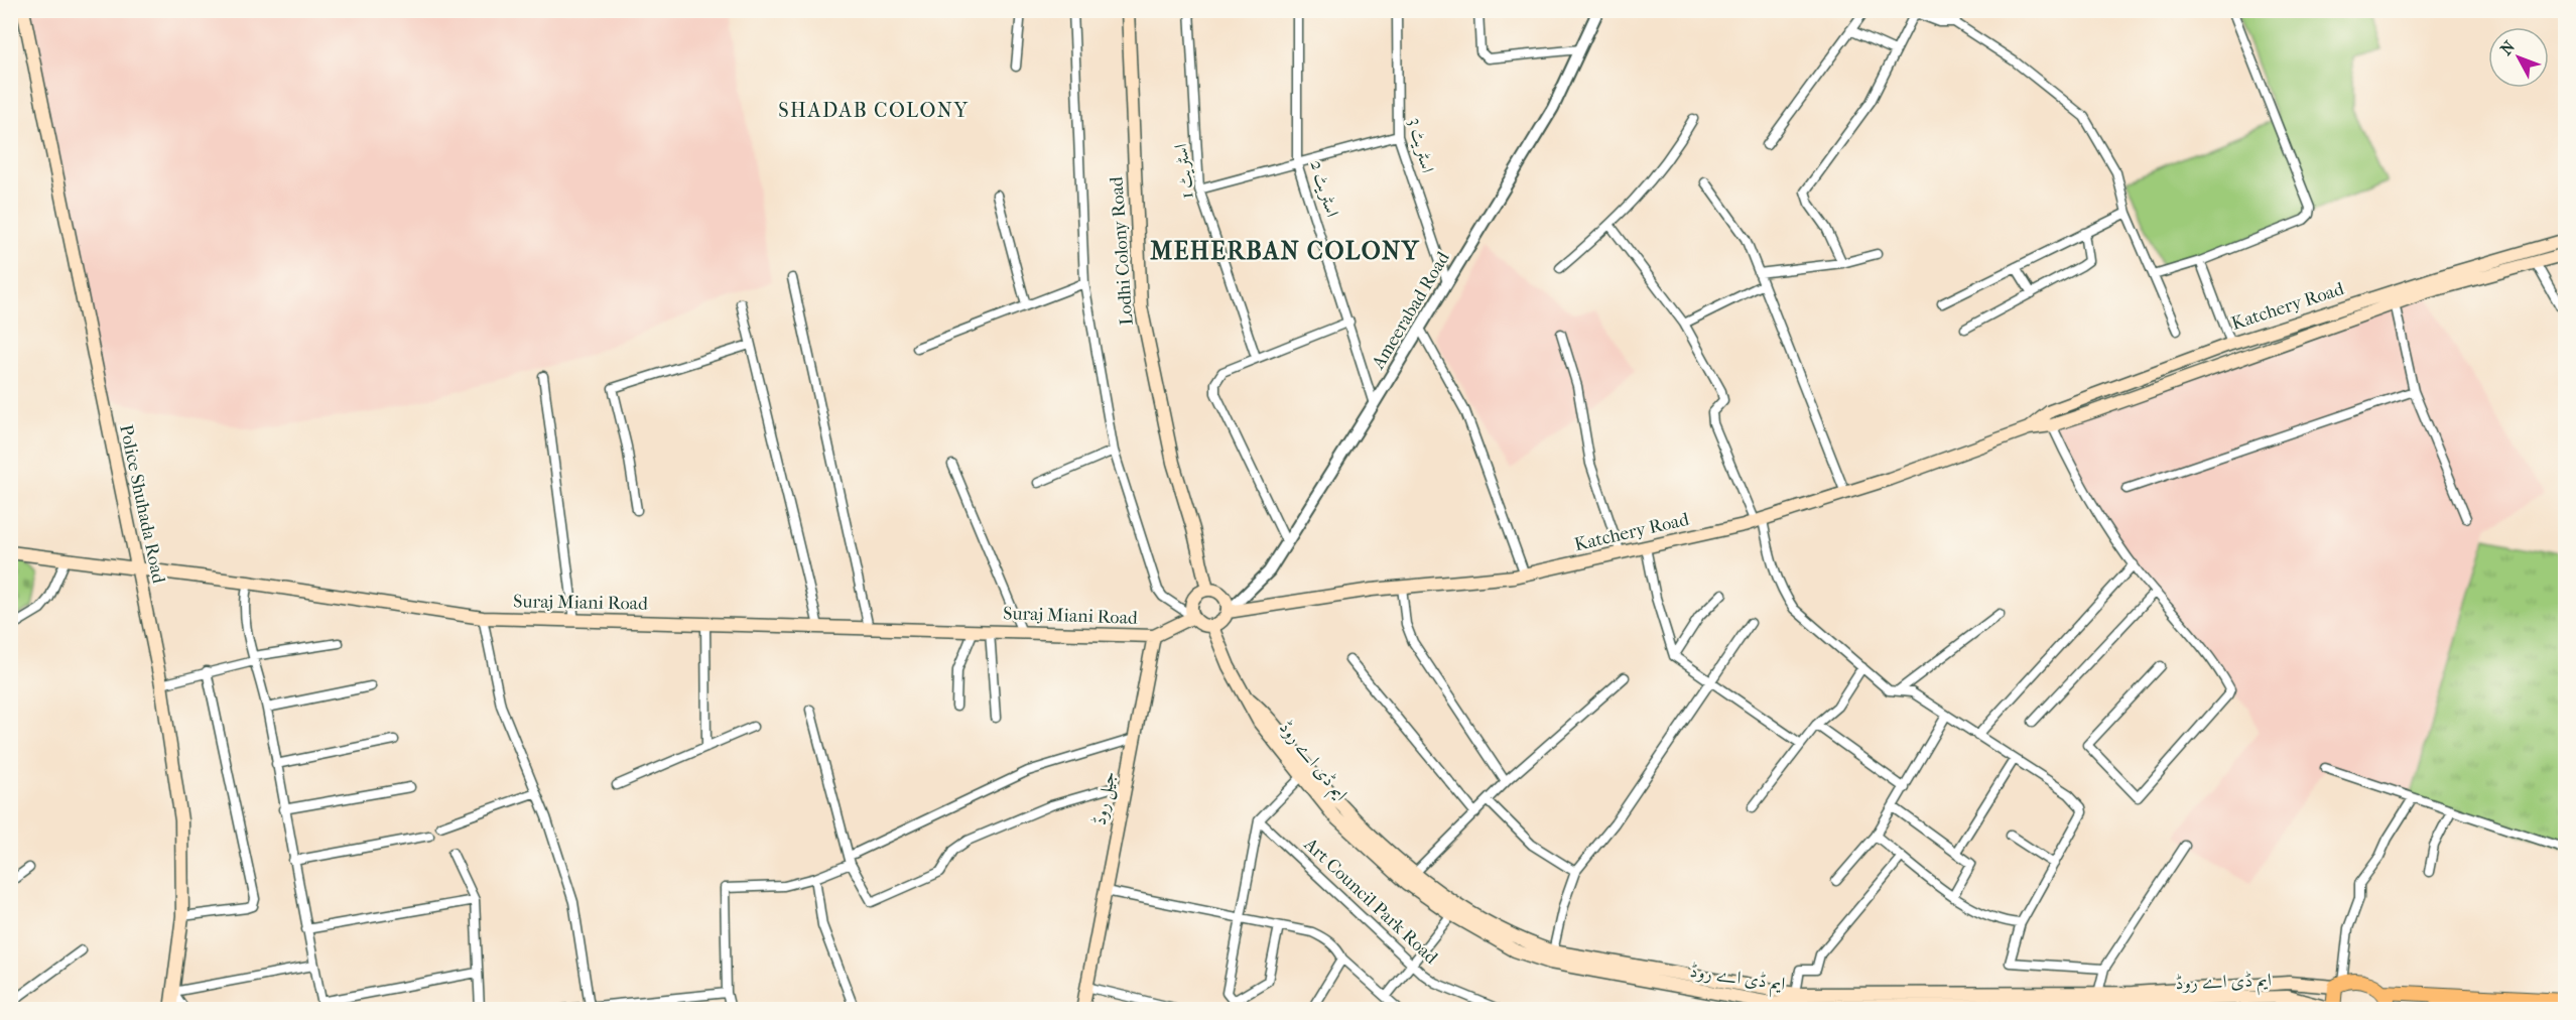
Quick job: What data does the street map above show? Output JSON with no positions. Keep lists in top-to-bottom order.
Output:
{
  "streets": {
    "main road": [
      "Lodhi Colony Road",
      "Katchery Road",
      "Police Shuhada Road",
      "Suraj Miani Road",
      "ایم ڈی اے روڈ",
      "جیل روڈ"
    ],
    "street": [
      "اسٹریٹ 3",
      "اسٹریٹ 1",
      "اسٹریٹ 2",
      "Ameerabad Road",
      "Art Council Park Road"
    ]
  },
  "crossings": [
    ["اسٹریٹ 3", "Ameerabad Road"],
    ["اسٹریٹ 2", "Ameerabad Road"],
    ["Lodhi Colony Road", "Katchery Road"],
    ["Lodhi Colony Road", "Ameerabad Road"],
    ["Lodhi Colony Road", "ایم ڈی اے روڈ"],
    ["Katchery Road", "Ameerabad Road"],
    ["Katchery Road", "ایم ڈی اے روڈ"],
    ["Ameerabad Road", "ایم ڈی اے روڈ"],
    ["Police Shuhada Road", "Suraj Miani Road"],
    ["Suraj Miani Road", "جیل روڈ"]
  ],
  "districts": ["SHADAB COLONY", "MEHERBAN COLONY"],
  "north": "top left"
}
